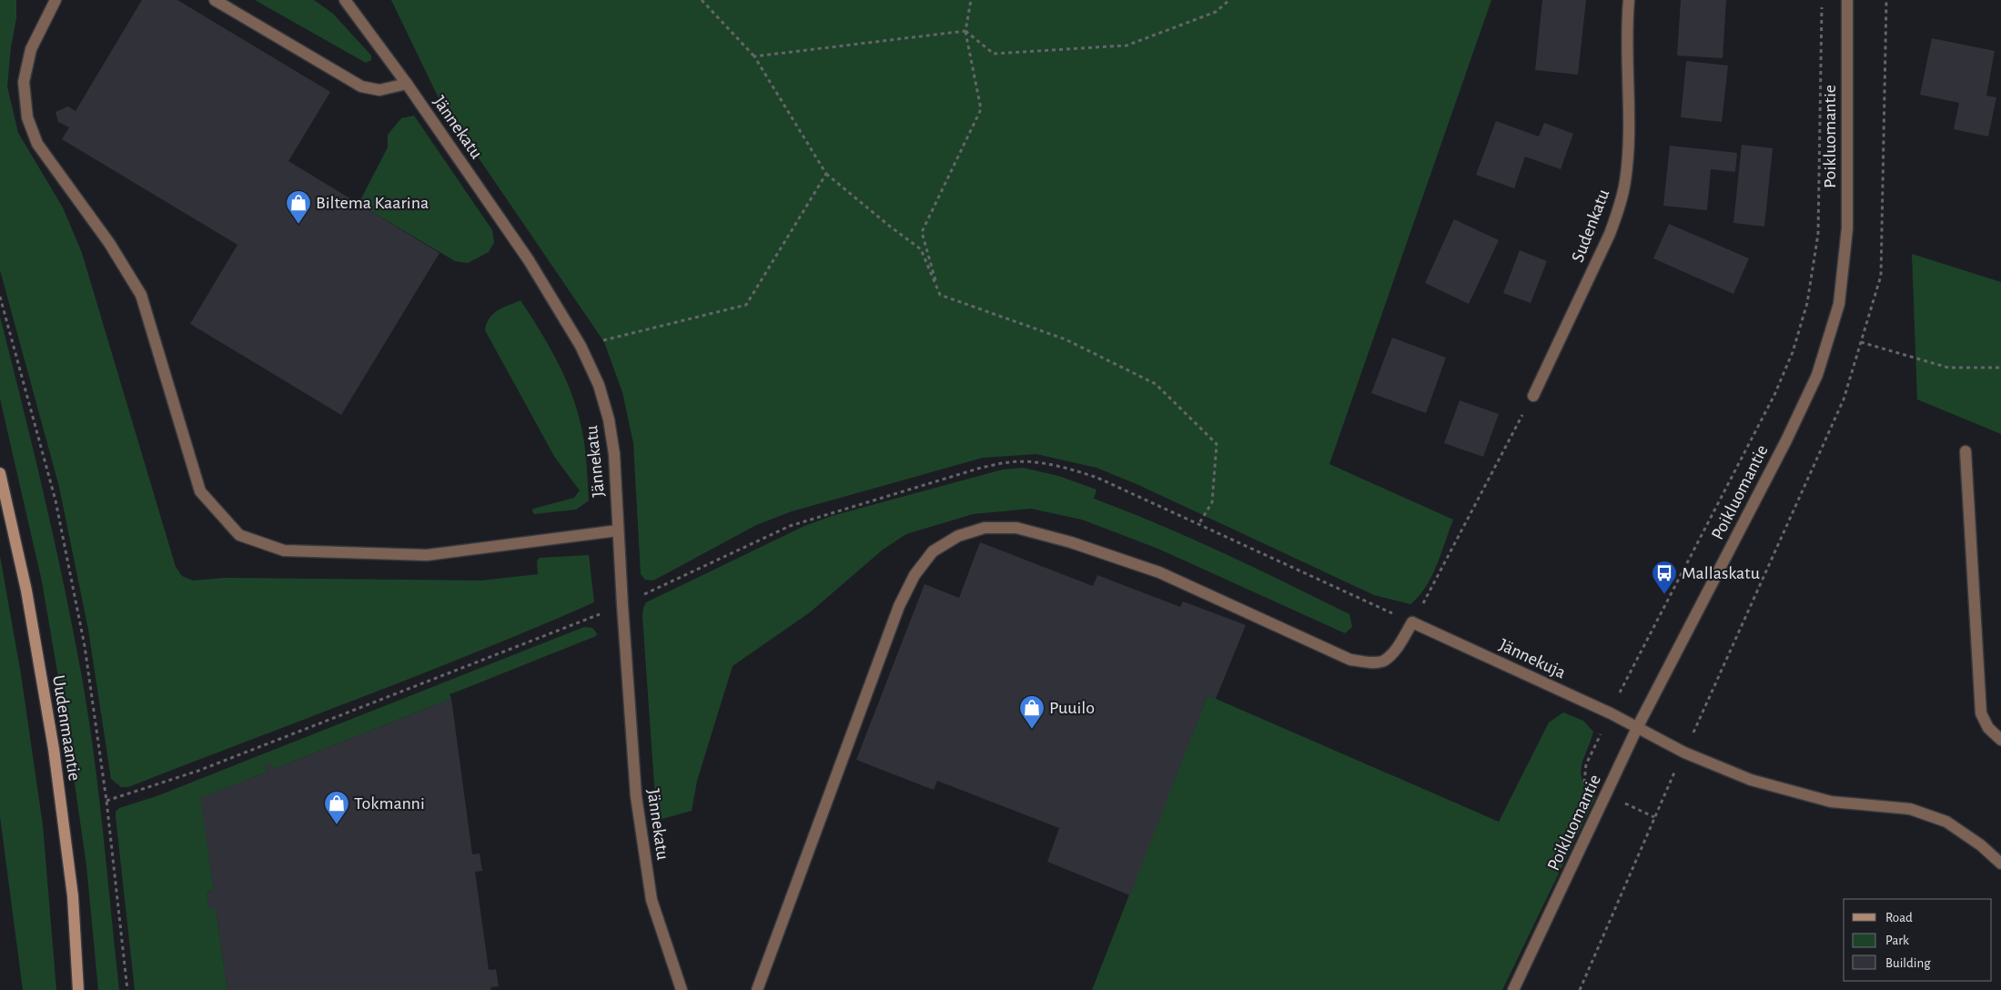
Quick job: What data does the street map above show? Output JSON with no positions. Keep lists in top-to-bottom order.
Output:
{
  "streets": {
    "main road": ["Uudenmaantie"],
    "street": [
      "Jännekatu",
      "Poikluomantie",
      "Sudenkatu",
      "Jännekuja"
    ]
  },
  "crossings": [
    ["Poikluomantie", "Jännekuja"]
  ],
  "places": {
    "shop": ["Biltema Kaarina", "Puuilo", "Tokmanni"],
    "bus stop": ["Mallaskatu"]
  },
  "legend": ["Road", "Park", "Building"]
}
